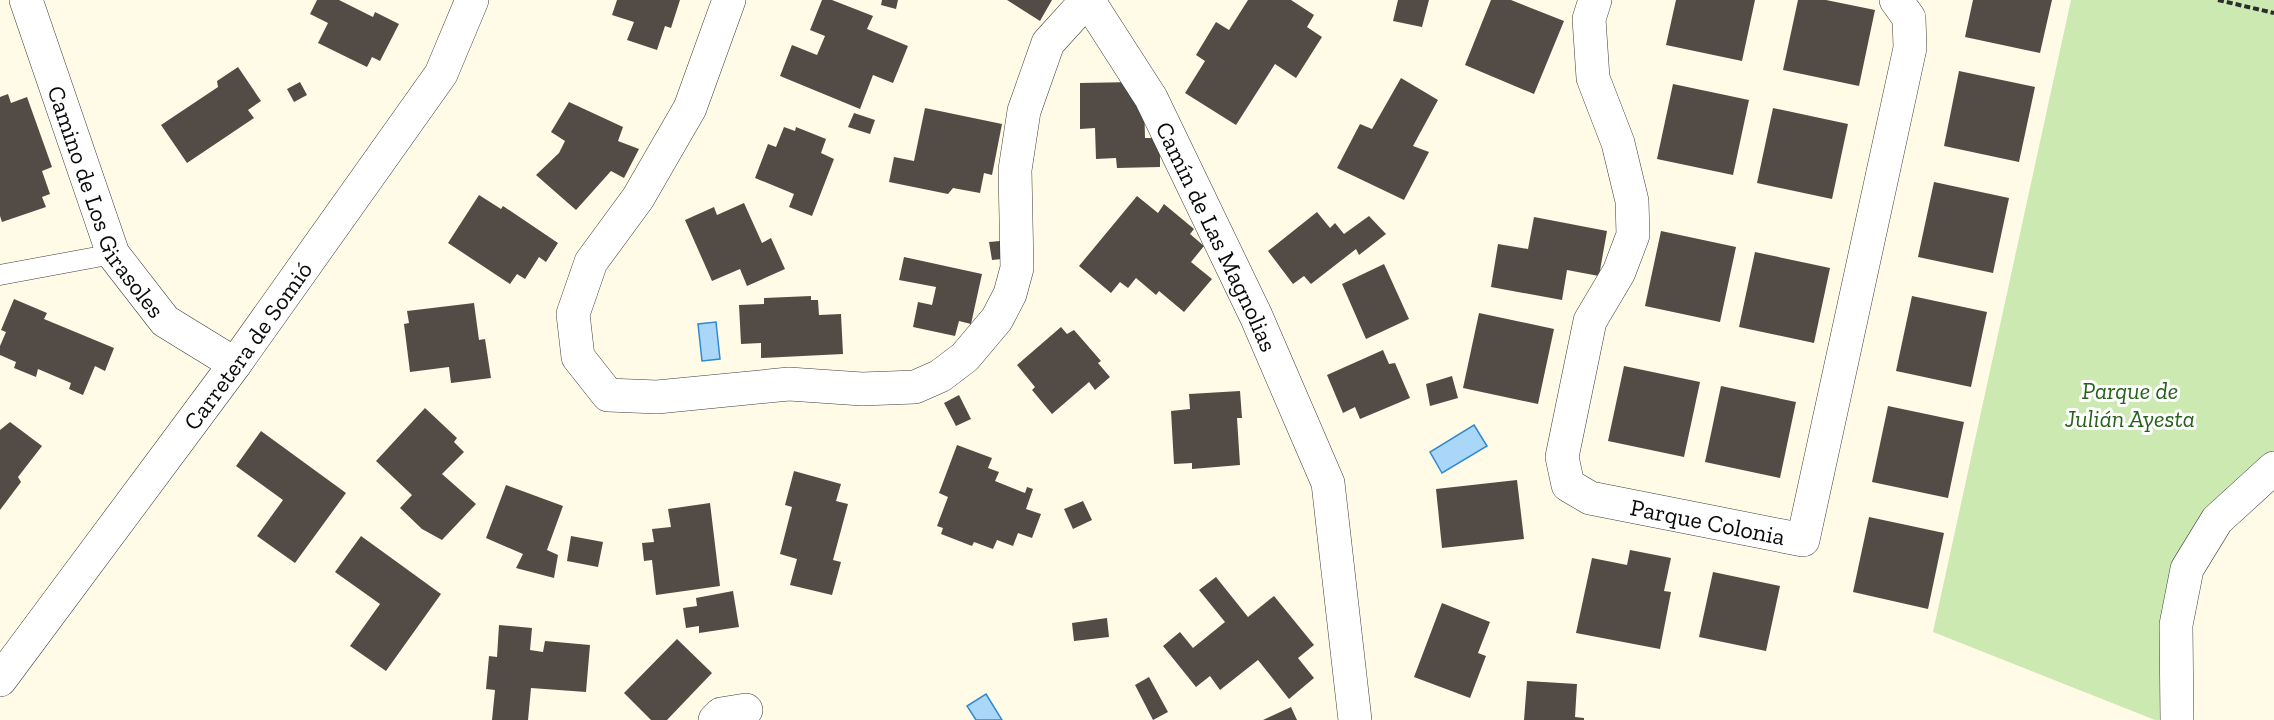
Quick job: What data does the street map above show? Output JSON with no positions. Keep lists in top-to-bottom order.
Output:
{
  "streets": {
    "street": [
      "Camino de Los Girasoles",
      "Camín de Las Magnolias",
      "Carretera de Somió",
      "Parque Colonia"
    ]
  },
  "crossings": [
    ["Camino de Los Girasoles", "Carretera de Somió"]
  ],
  "parks": ["Parque de Julián Ayesta"]
}
